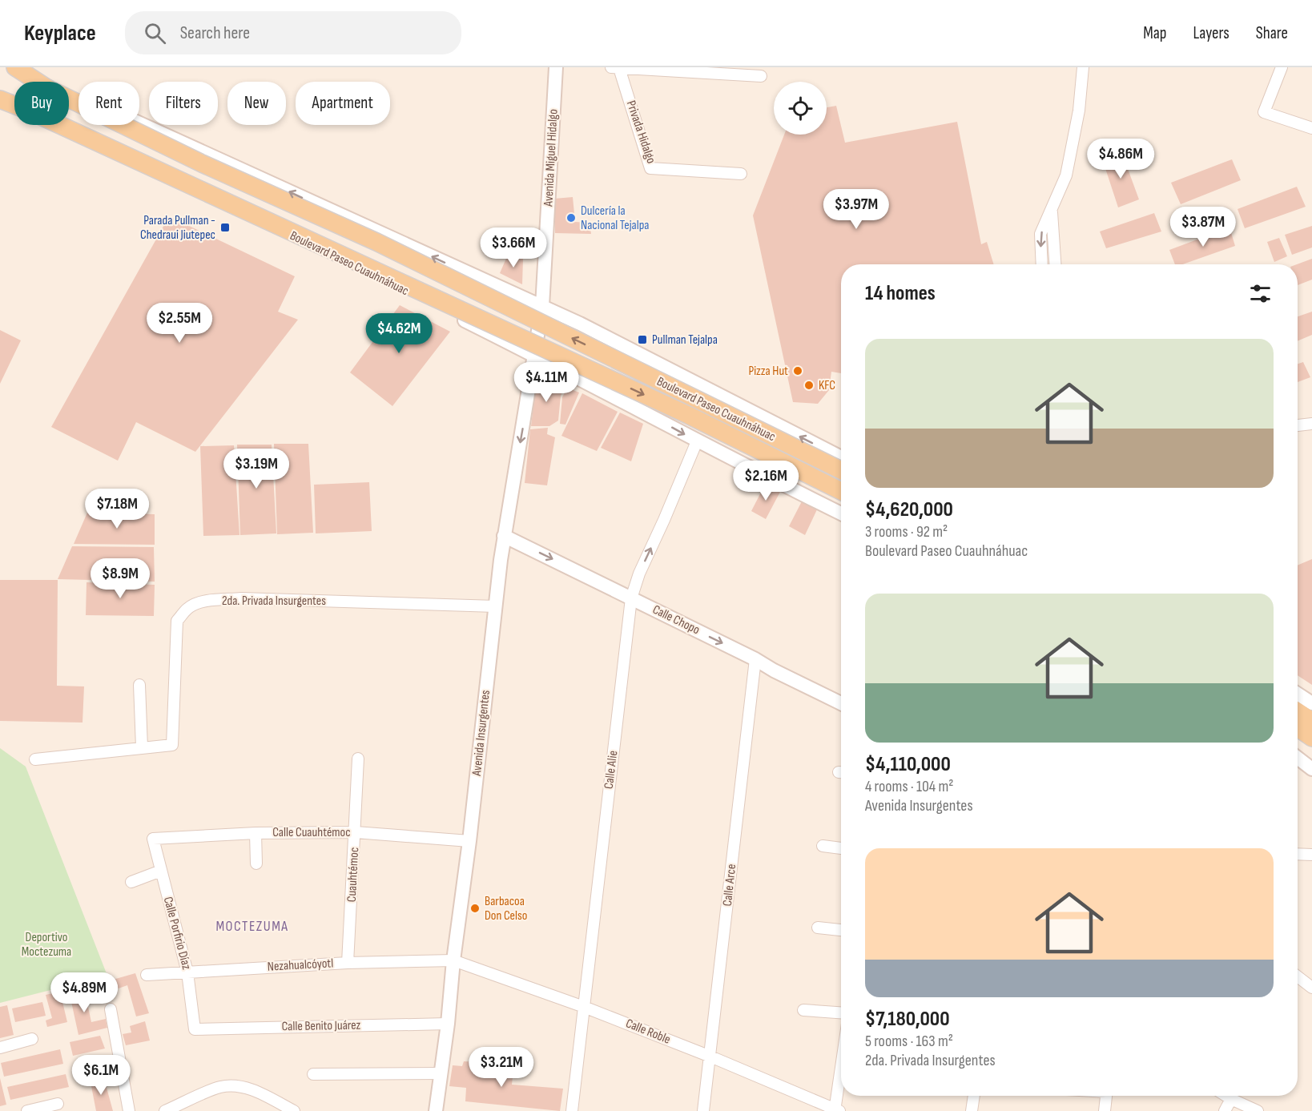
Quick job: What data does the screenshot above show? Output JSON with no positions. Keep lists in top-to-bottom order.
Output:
{
  "streets": {
    "main road": ["Boulevard Paseo Cuauhnáhuac"],
    "street": [
      "Privada Hidalgo",
      "Avenida Miguel Hidalgo",
      "2da. Privada Insurgentes",
      "Calle Chopo",
      "Avenida Insurgentes",
      "Calle Alie",
      "Calle Cuauhtémoc",
      "Cuauhtémoc",
      "Calle Arce",
      "Calle Porfirio Díaz",
      "Nezahualcóyotl",
      "Calle Benito Juárez",
      "Calle Roble"
    ]
  },
  "crossings": [
    ["Avenida Miguel Hidalgo", "Boulevard Paseo Cuauhnáhuac"],
    ["Avenida Miguel Hidalgo", "Avenida Insurgentes"],
    ["Boulevard Paseo Cuauhnáhuac", "Avenida Insurgentes"],
    ["Boulevard Paseo Cuauhnáhuac", "Calle Alie"],
    ["2da. Privada Insurgentes", "Avenida Insurgentes"],
    ["Calle Chopo", "Avenida Insurgentes"],
    ["Calle Chopo", "Calle Alie"],
    ["Calle Chopo", "Calle Arce"],
    ["Avenida Insurgentes", "Calle Cuauhtémoc"],
    ["Avenida Insurgentes", "Nezahualcóyotl"],
    ["Avenida Insurgentes", "Calle Benito Juárez"],
    ["Avenida Insurgentes", "Calle Roble"],
    ["Calle Alie", "Calle Roble"],
    ["Calle Cuauhtémoc", "Cuauhtémoc"],
    ["Calle Cuauhtémoc", "Calle Porfirio Díaz"],
    ["Cuauhtémoc", "Nezahualcóyotl"],
    ["Calle Arce", "Calle Roble"],
    ["Calle Porfirio Díaz", "Nezahualcóyotl"],
    ["Calle Porfirio Díaz", "Calle Benito Juárez"],
    ["Nezahualcóyotl", "Calle Roble"]
  ],
  "one_way": ["Calle Chopo"],
  "districts": ["MOCTEZUMA"],
  "parks": ["Deportivo Moctezuma"],
  "places": {
    "other": [
      "Dulcería la Nacional Tejalpa",
      "Pizza Hut",
      "KFC",
      "Barbacoa Don Celso"
    ],
    "transit": ["Parada Pullman - Chedraui Jiutepec", "Pullman Tejalpa"]
  },
  "page": {
    "header": "Keyplace",
    "search": "Search here",
    "nav": ["Map", "Layers", "Share"],
    "chip": [
      "Buy",
      "Rent",
      "Filters",
      "New",
      "Apartment"
    ],
    "price": [
      "$4.86M",
      "$3.97M",
      "$3.87M",
      "$3.66M",
      "$2.55M",
      "$4.62M",
      "$4.11M",
      "$3.19M",
      "$2.16M",
      "$7.18M",
      "$8.9M",
      "$4.89M",
      "$3.21M",
      "$6.1M"
    ],
    "heading": "14 homes",
    "list": [
      {
        "name": "$4,620,000",
        "note": "3 rooms · 92 m² · Boulevard Paseo Cuauhnáhuac"
      },
      {
        "name": "$4,110,000",
        "note": "4 rooms · 104 m² · Avenida Insurgentes"
      },
      {
        "name": "$7,180,000",
        "note": "5 rooms · 163 m² · 2da. Privada Insurgentes"
      }
    ]
  }
}
